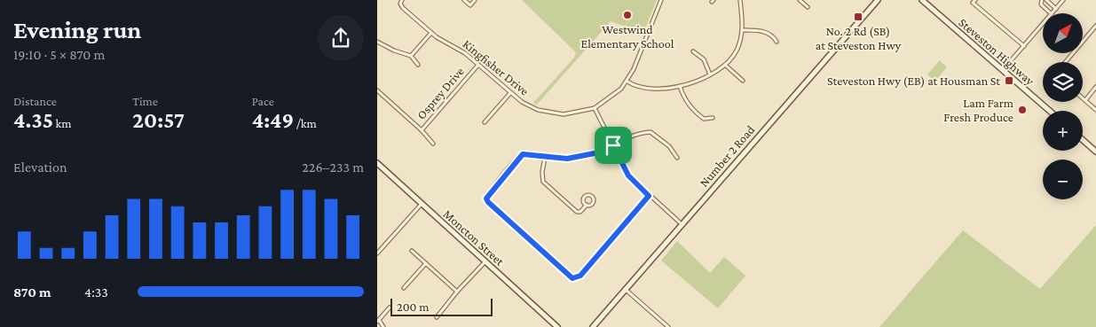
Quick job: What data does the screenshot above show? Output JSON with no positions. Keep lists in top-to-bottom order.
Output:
{
  "streets": {
    "street": [
      "Steveston Highway",
      "Kingfisher Drive",
      "Osprey Drive",
      "Number 2 Road",
      "Moncton Street"
    ]
  },
  "crossings": [
    ["Kingfisher Drive", "Osprey Drive"]
  ],
  "places": {
    "other": ["Westwind Elementary School", "Lam Farm Fresh Produce"],
    "transit": ["No. 2 Rd (SB) at Steveston Hwy", "Steveston Hwy (EB) at Housman St"]
  },
  "scale_bar": "200 m",
  "north": "top right",
  "page": {
    "heading": ["Evening run", "19:10 · 5 × 870 m"],
    "map_buttons": ["+", "−"],
    "stats": [
      ["Distance", "4.35 km"],
      ["Time", "20:57"],
      ["Pace", "4:49 /km"]
    ],
    "chart": ["Elevation", "226–233 m"],
    "list": [
      {
        "name": "870 m",
        "note": "4:33"
      }
    ],
    "scale": "200 m"
  }
}
